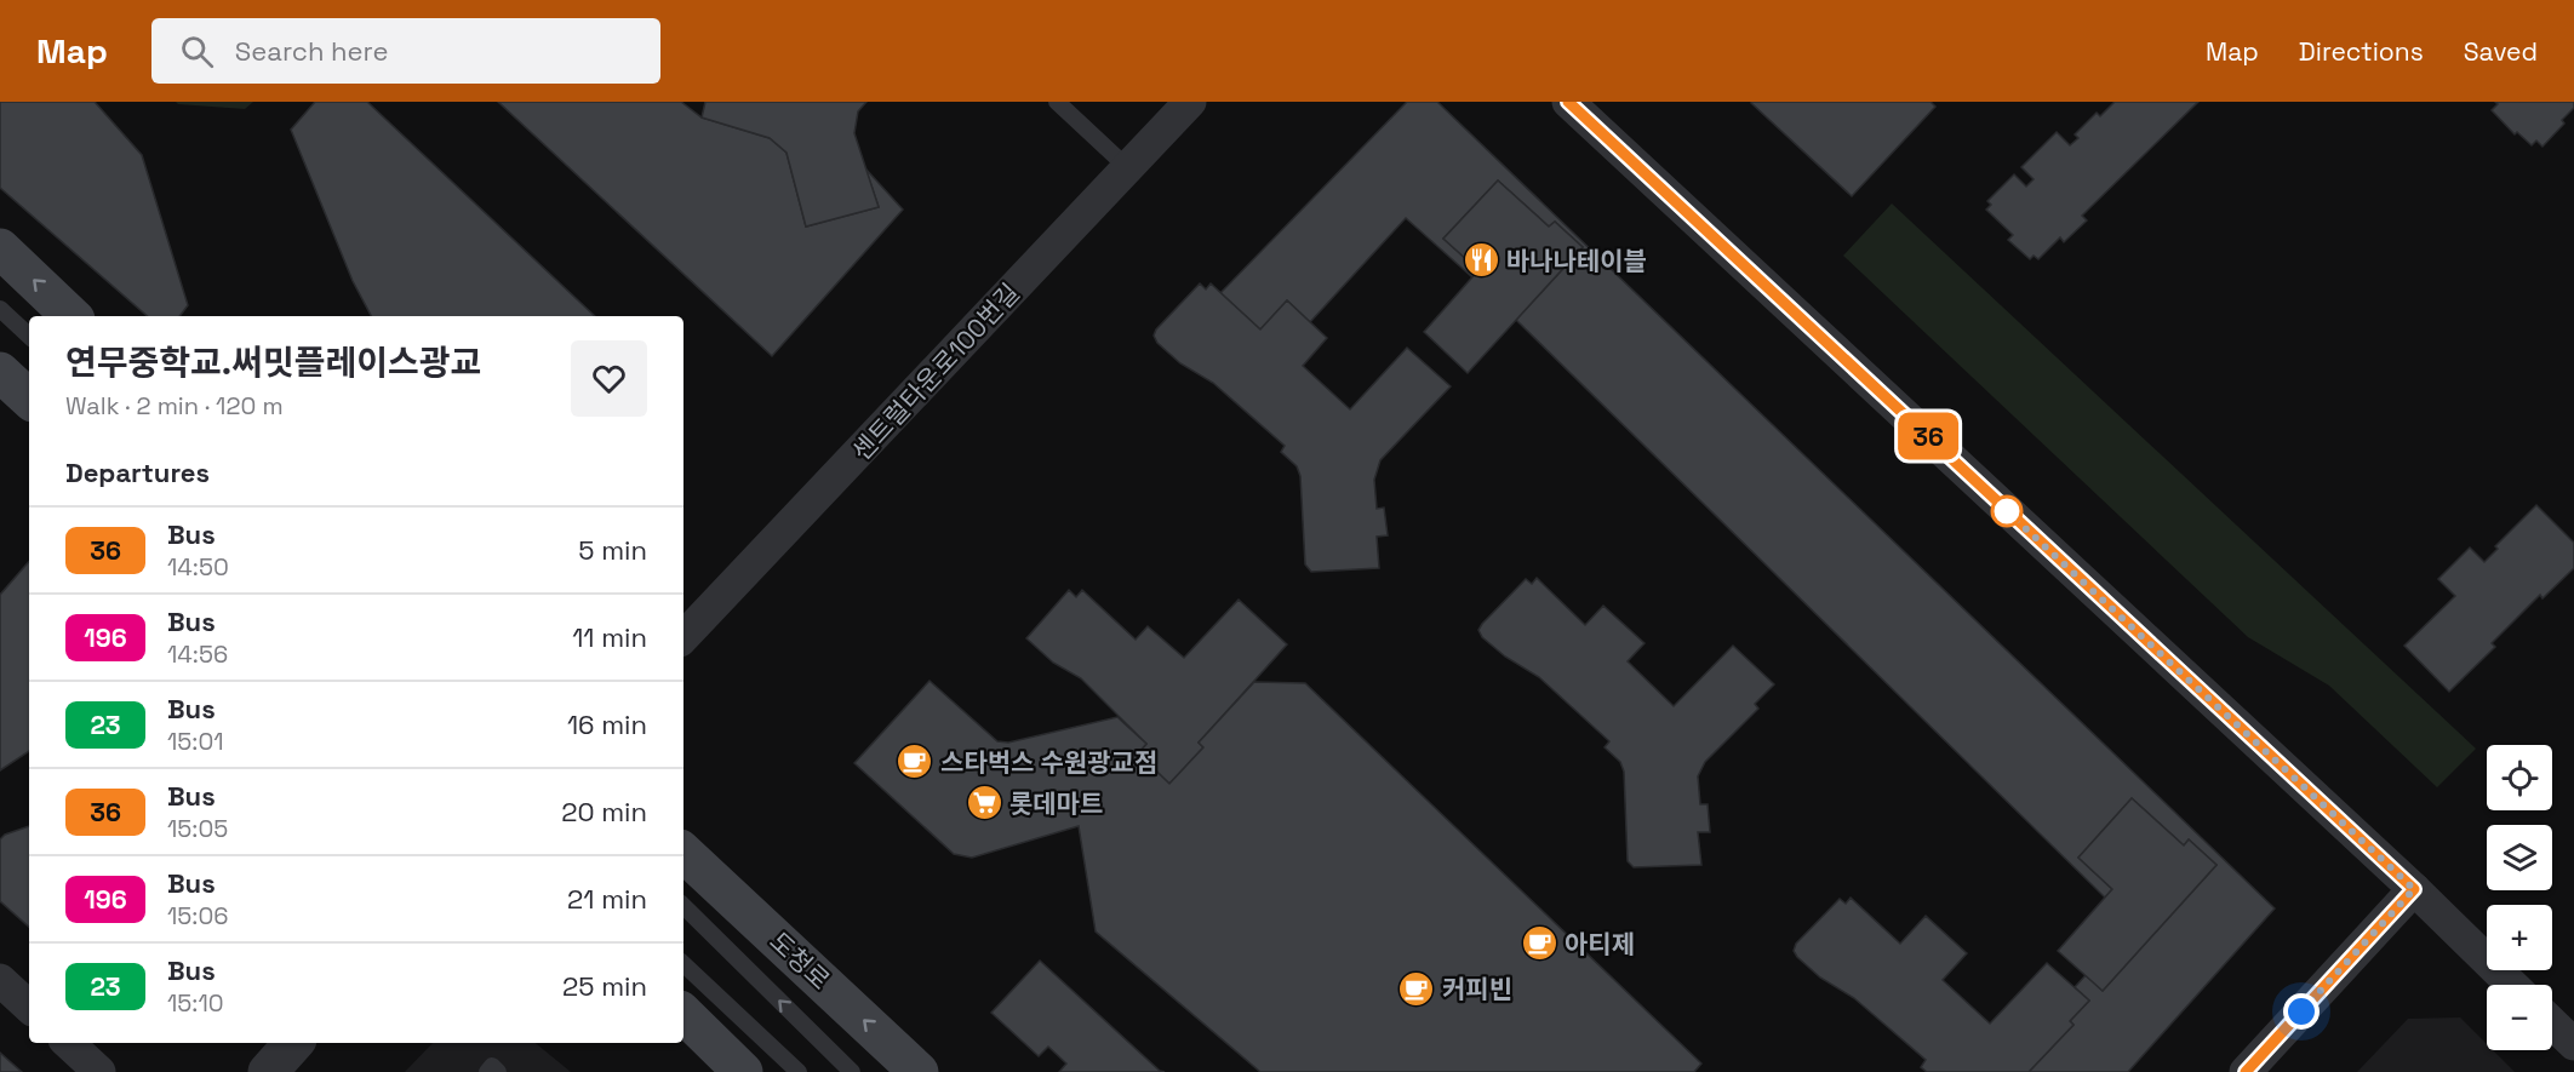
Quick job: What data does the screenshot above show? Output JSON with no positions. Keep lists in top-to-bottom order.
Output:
{
  "streets": {
    "main road": ["도청로"],
    "street": ["센트럴타운로100번길"]
  },
  "one_way": ["도청로"],
  "places": {
    "restaurant": ["바나나테이블"],
    "cafe": ["스타벅스 수원광교점", "아티제", "커피빈"],
    "supermarket": ["롯데마트"]
  },
  "lines": ["bus line 36"],
  "page": {
    "header": "Map",
    "search": "Search here",
    "nav": ["Map", "Directions", "Saved"],
    "on_map": "36",
    "heading": [
      ["연무중학교.써밋플레이스광교", "Walk · 2 min · 120 m"],
      "Departures"
    ],
    "list": [
      {
        "mark": "36",
        "name": "Bus",
        "note": "14:50",
        "value": "5 min"
      },
      {
        "mark": "196",
        "name": "Bus",
        "note": "14:56",
        "value": "11 min"
      },
      {
        "mark": "23",
        "name": "Bus",
        "note": "15:01",
        "value": "16 min"
      },
      {
        "mark": "36",
        "name": "Bus",
        "note": "15:05",
        "value": "20 min"
      },
      {
        "mark": "196",
        "name": "Bus",
        "note": "15:06",
        "value": "21 min"
      },
      {
        "mark": "23",
        "name": "Bus",
        "note": "15:10",
        "value": "25 min"
      }
    ],
    "map_buttons": ["+", "−"]
  }
}
